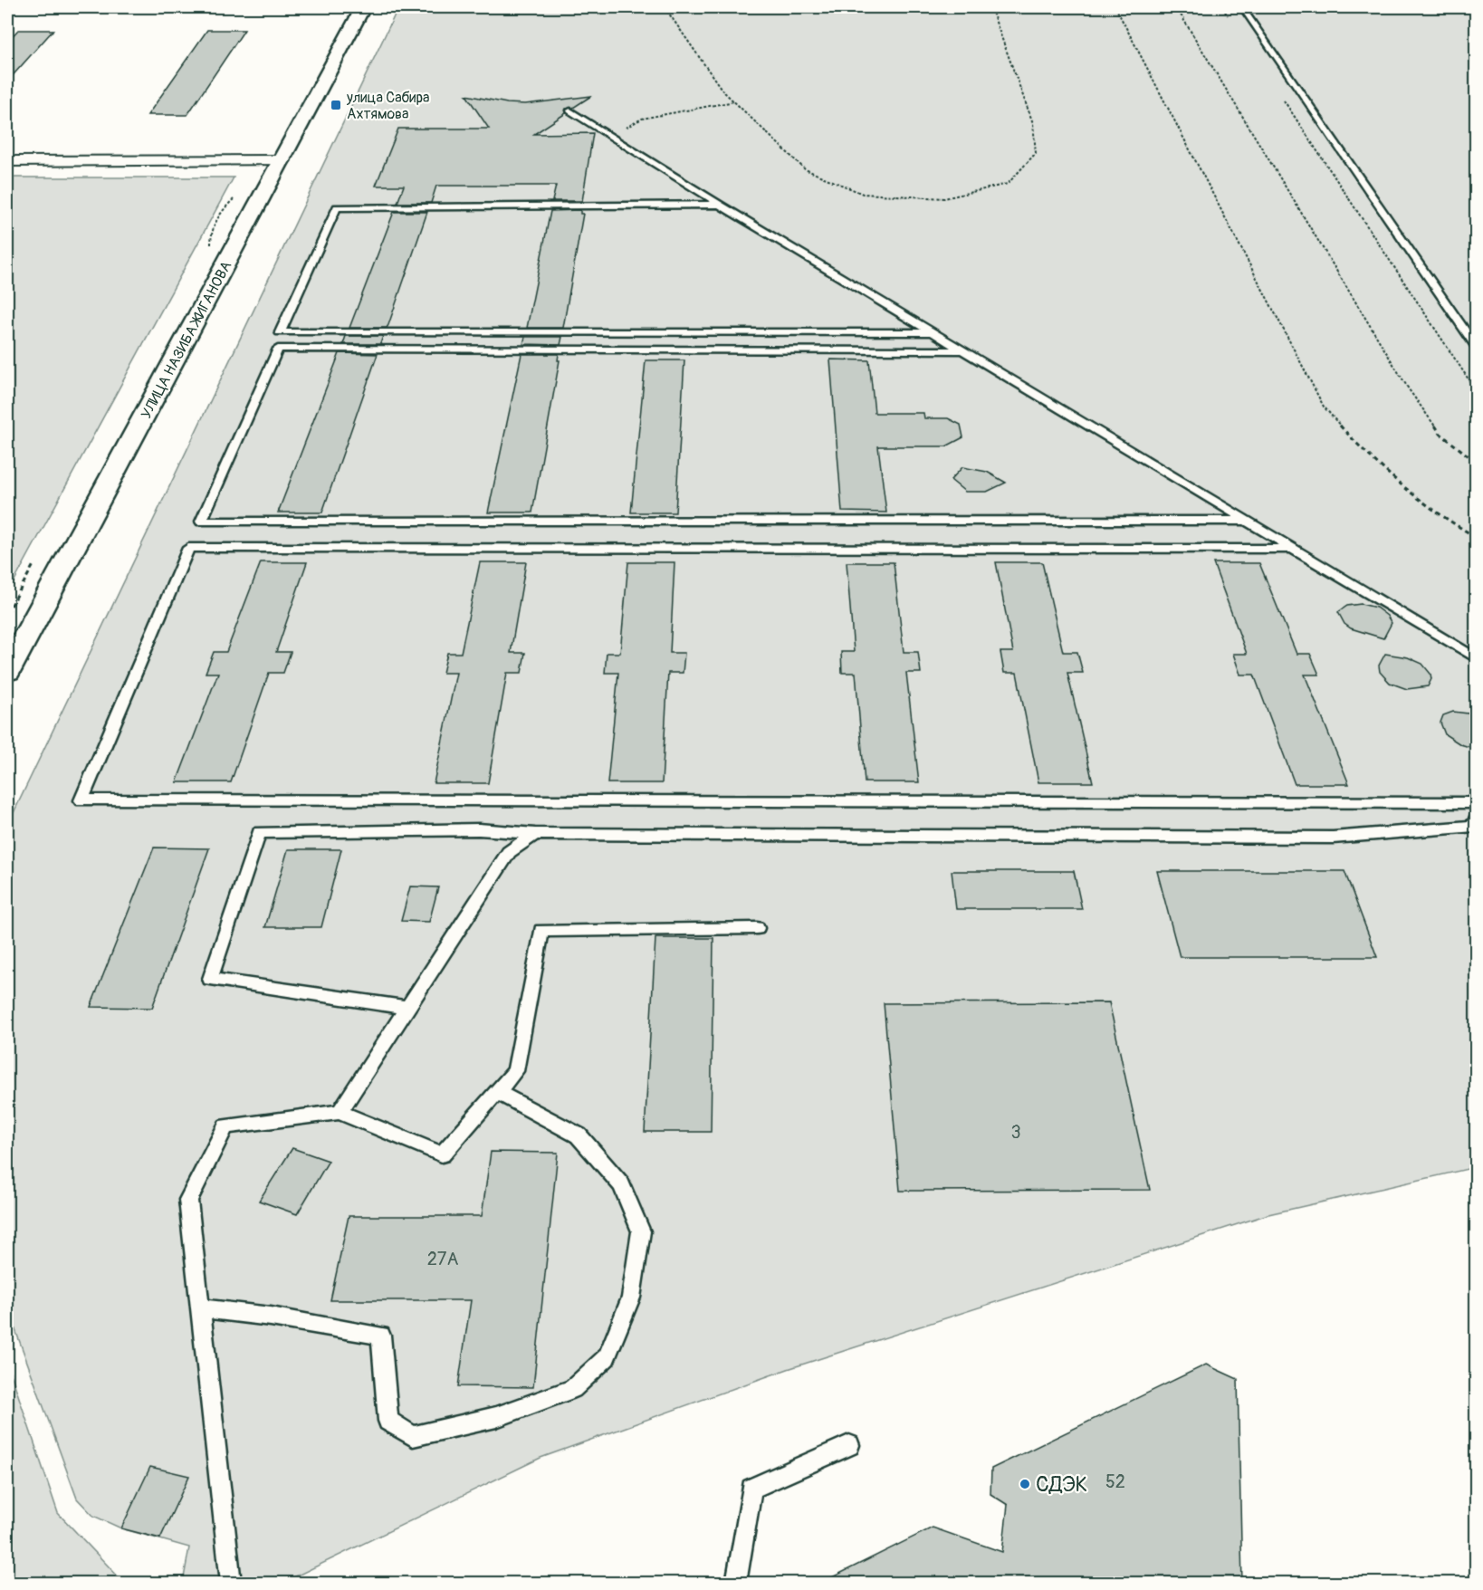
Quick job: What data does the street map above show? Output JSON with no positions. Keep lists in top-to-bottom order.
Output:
{
  "streets": {
    "street": ["УЛИЦА НАЗИБА ЖИГАНОВА"]
  },
  "places": {
    "transit": ["улица Сабира Ахтямова"],
    "other": ["СДЭК"]
  },
  "house_numbers": ["3", "27А", "52"]
}
